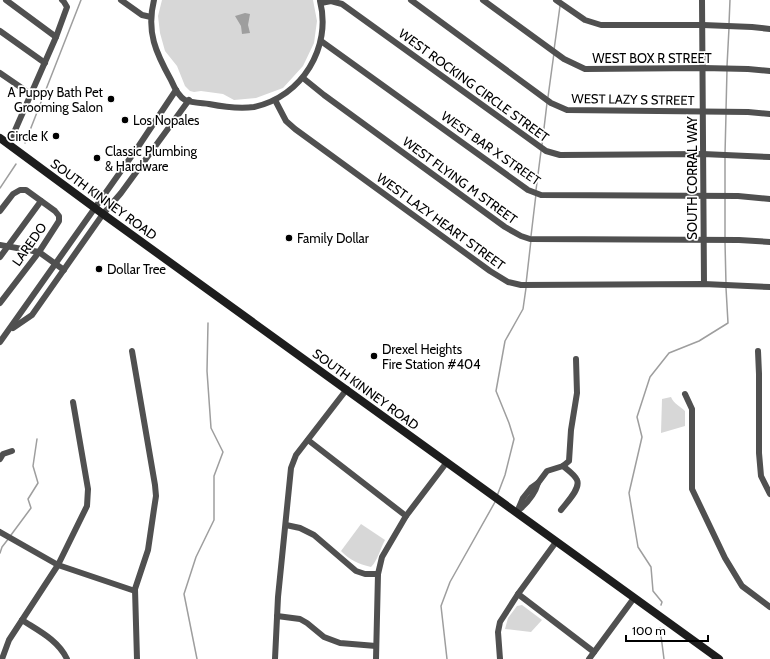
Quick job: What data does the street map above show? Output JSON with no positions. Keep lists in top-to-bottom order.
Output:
{
  "streets": {
    "main road": ["SOUTH KINNEY ROAD"],
    "street": [
      "WEST BOX R STREET",
      "WEST ROCKING CIRCLE STREET",
      "WEST LAZY S STREET",
      "WEST BAR X STREET",
      "SOUTH CORRAL WAY",
      "WEST FLYING M STREET",
      "WEST LAZY HEART STREET",
      "LAREDO"
    ]
  },
  "crossings": [
    ["WEST BOX R STREET", "SOUTH CORRAL WAY"],
    ["WEST ROCKING CIRCLE STREET", "SOUTH CORRAL WAY"],
    ["WEST LAZY S STREET", "SOUTH CORRAL WAY"],
    ["WEST BAR X STREET", "SOUTH CORRAL WAY"],
    ["SOUTH CORRAL WAY", "WEST FLYING M STREET"],
    ["SOUTH CORRAL WAY", "WEST LAZY HEART STREET"]
  ],
  "places": [
    "A Puppy Bath Pet Grooming Salon",
    "Los Nopales",
    "Circle K",
    "Classic Plumbing & Hardware",
    "Family Dollar",
    "Dollar Tree",
    "Drexel Heights Fire Station #404"
  ],
  "scale_bar": "100 m"
}
